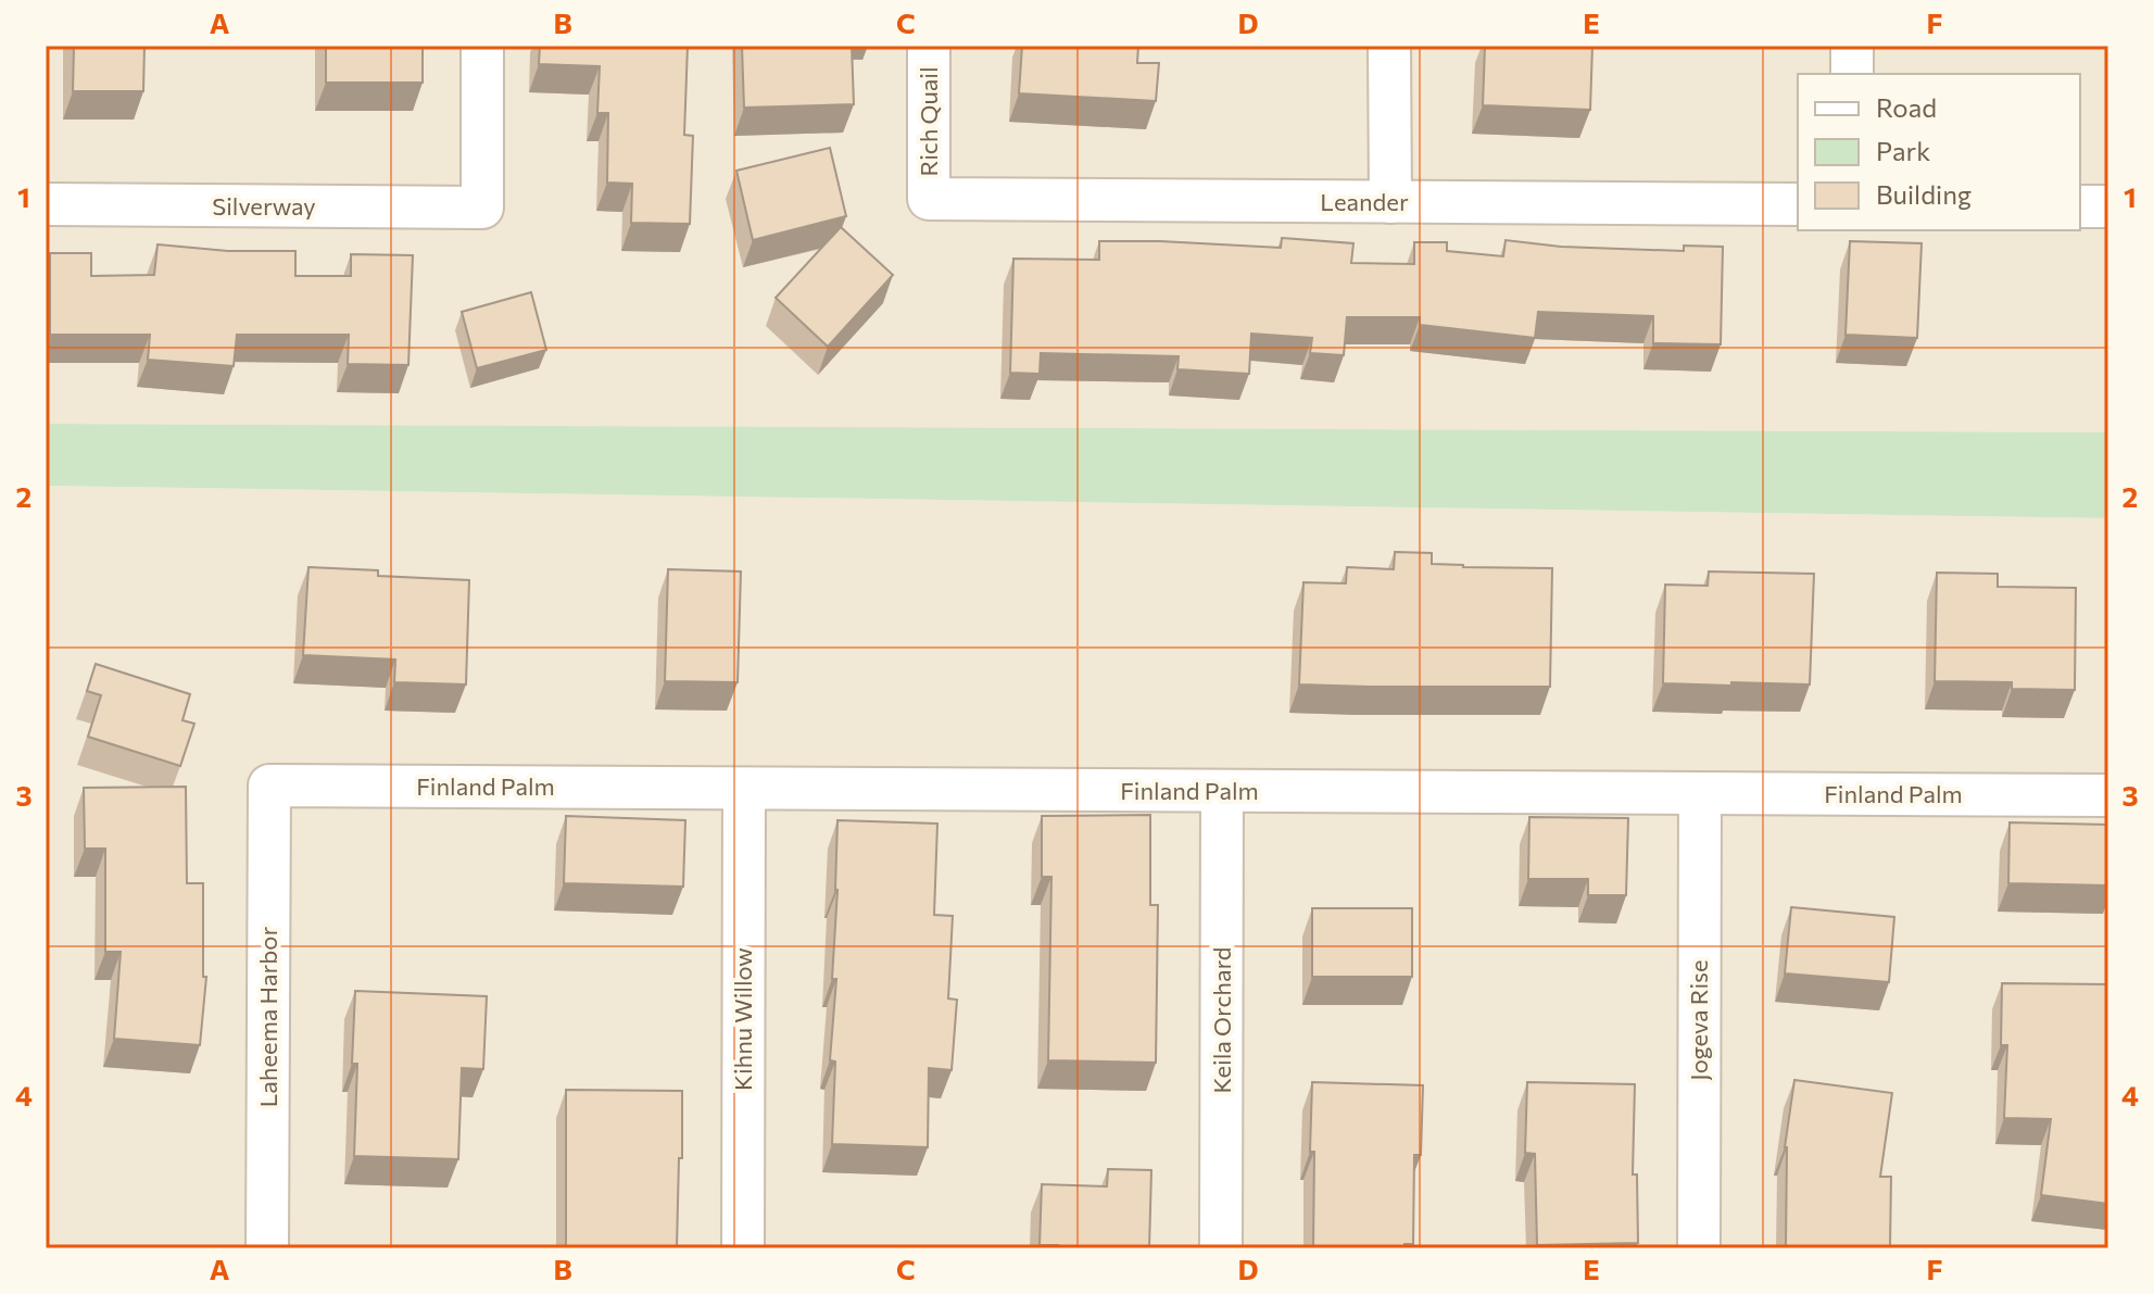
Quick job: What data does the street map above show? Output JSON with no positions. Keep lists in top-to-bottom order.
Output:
{
  "streets": {
    "street": [
      "Rich Quail",
      "Leander",
      "Silverway",
      "Finland Palm",
      "Laheema Harbor",
      "Kihnu Willow",
      "Keila Orchard",
      "Jogeva Rise"
    ]
  },
  "crossings": [
    ["Rich Quail", "Leander"],
    ["Finland Palm", "Laheema Harbor"],
    ["Finland Palm", "Kihnu Willow"],
    ["Finland Palm", "Keila Orchard"],
    ["Finland Palm", "Jogeva Rise"]
  ],
  "legend": ["Road", "Park", "Building"],
  "grid": {
    "columns": [
      "A",
      "B",
      "C",
      "D",
      "E",
      "F"
    ],
    "rows": [
      "1",
      "2",
      "3",
      "4"
    ]
  }
}
